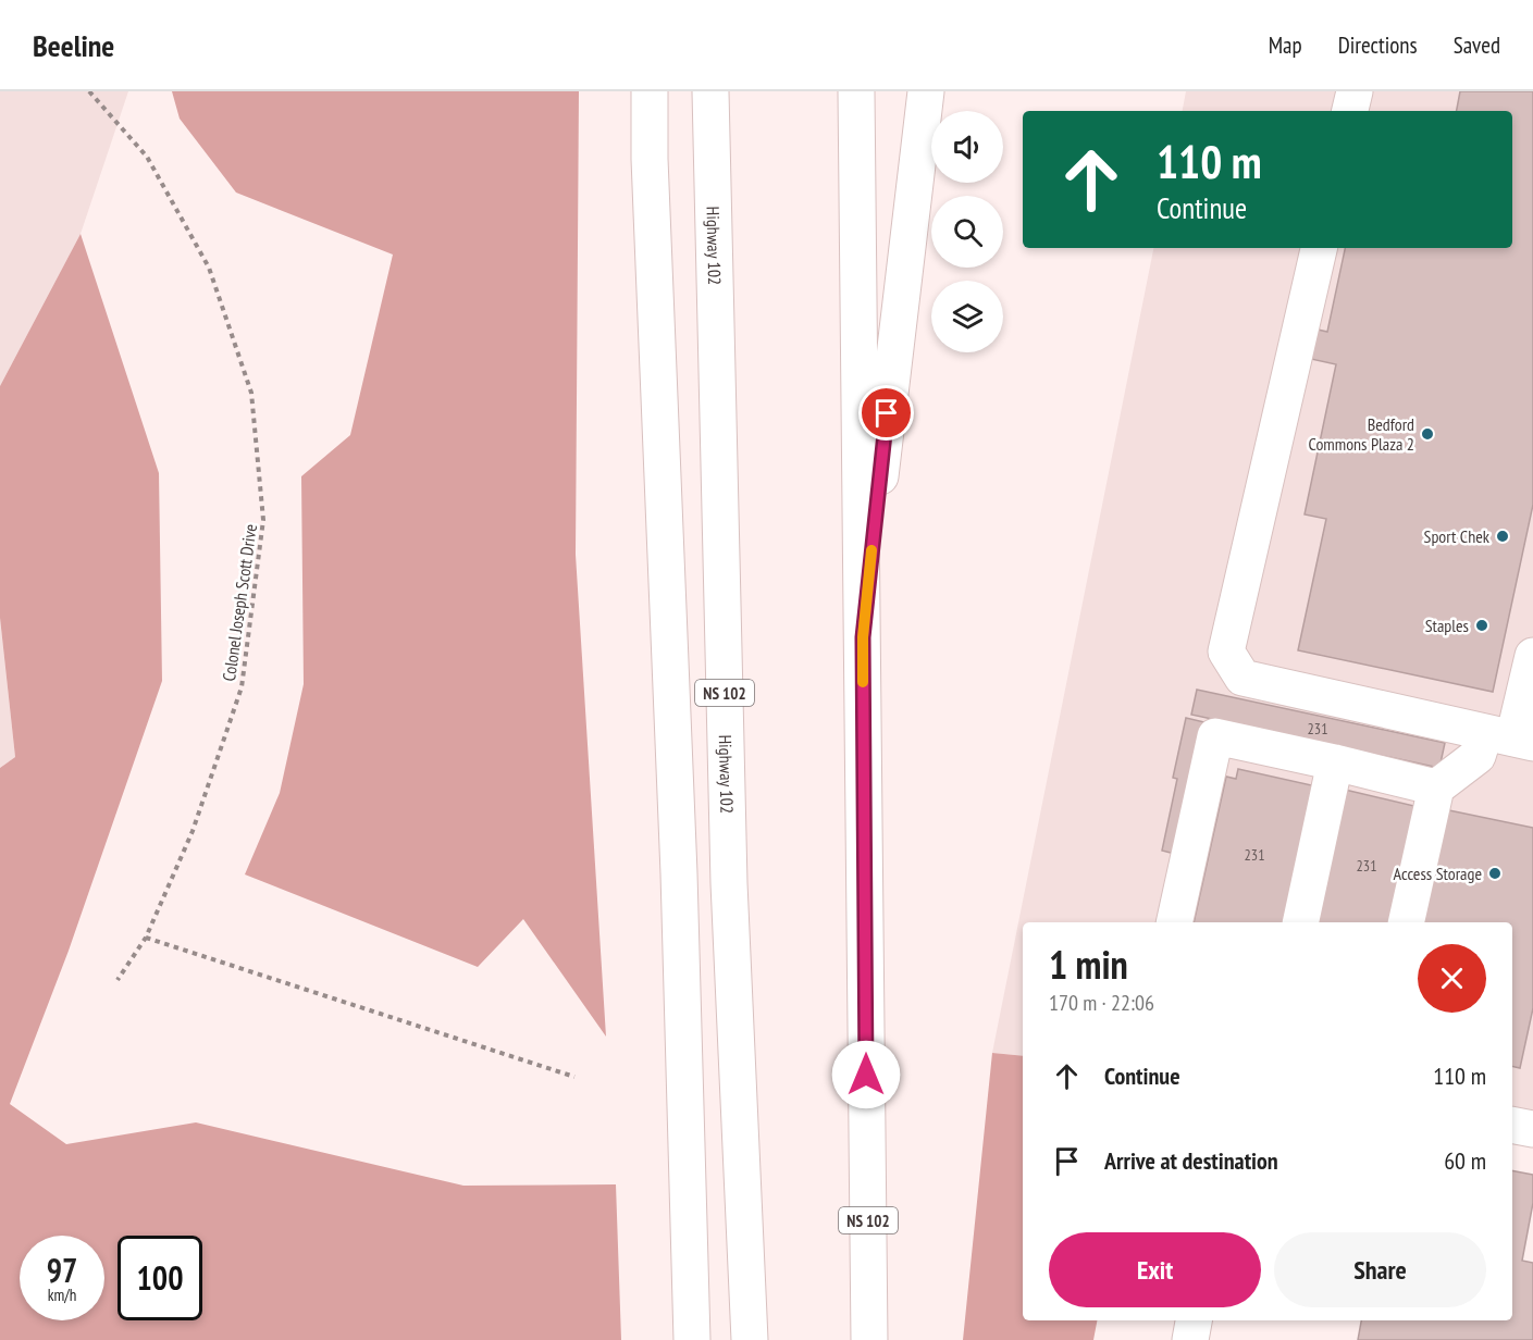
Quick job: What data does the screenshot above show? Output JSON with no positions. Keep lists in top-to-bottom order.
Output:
{
  "streets": {
    "main road": ["Highway 102", "NS 102"],
    "path": ["Colonel Joseph Scott Drive"]
  },
  "places": [
    "Bedford Commons Plaza 2",
    "Sport Chek",
    "Staples",
    "Access Storage"
  ],
  "house_numbers": ["231", "231", "231"],
  "page": {
    "header": "Beeline",
    "nav": ["Map", "Directions", "Saved"],
    "turn": ["110 m", "Continue"],
    "heading": ["1 min", "170 m · 22:06"],
    "list": [
      {
        "name": "Continue",
        "value": "110 m"
      },
      {
        "name": "Arrive at destination",
        "value": "60 m"
      }
    ],
    "buttons": ["Exit", "Share"],
    "speed": "97 km/h",
    "limit": "100"
  }
}
